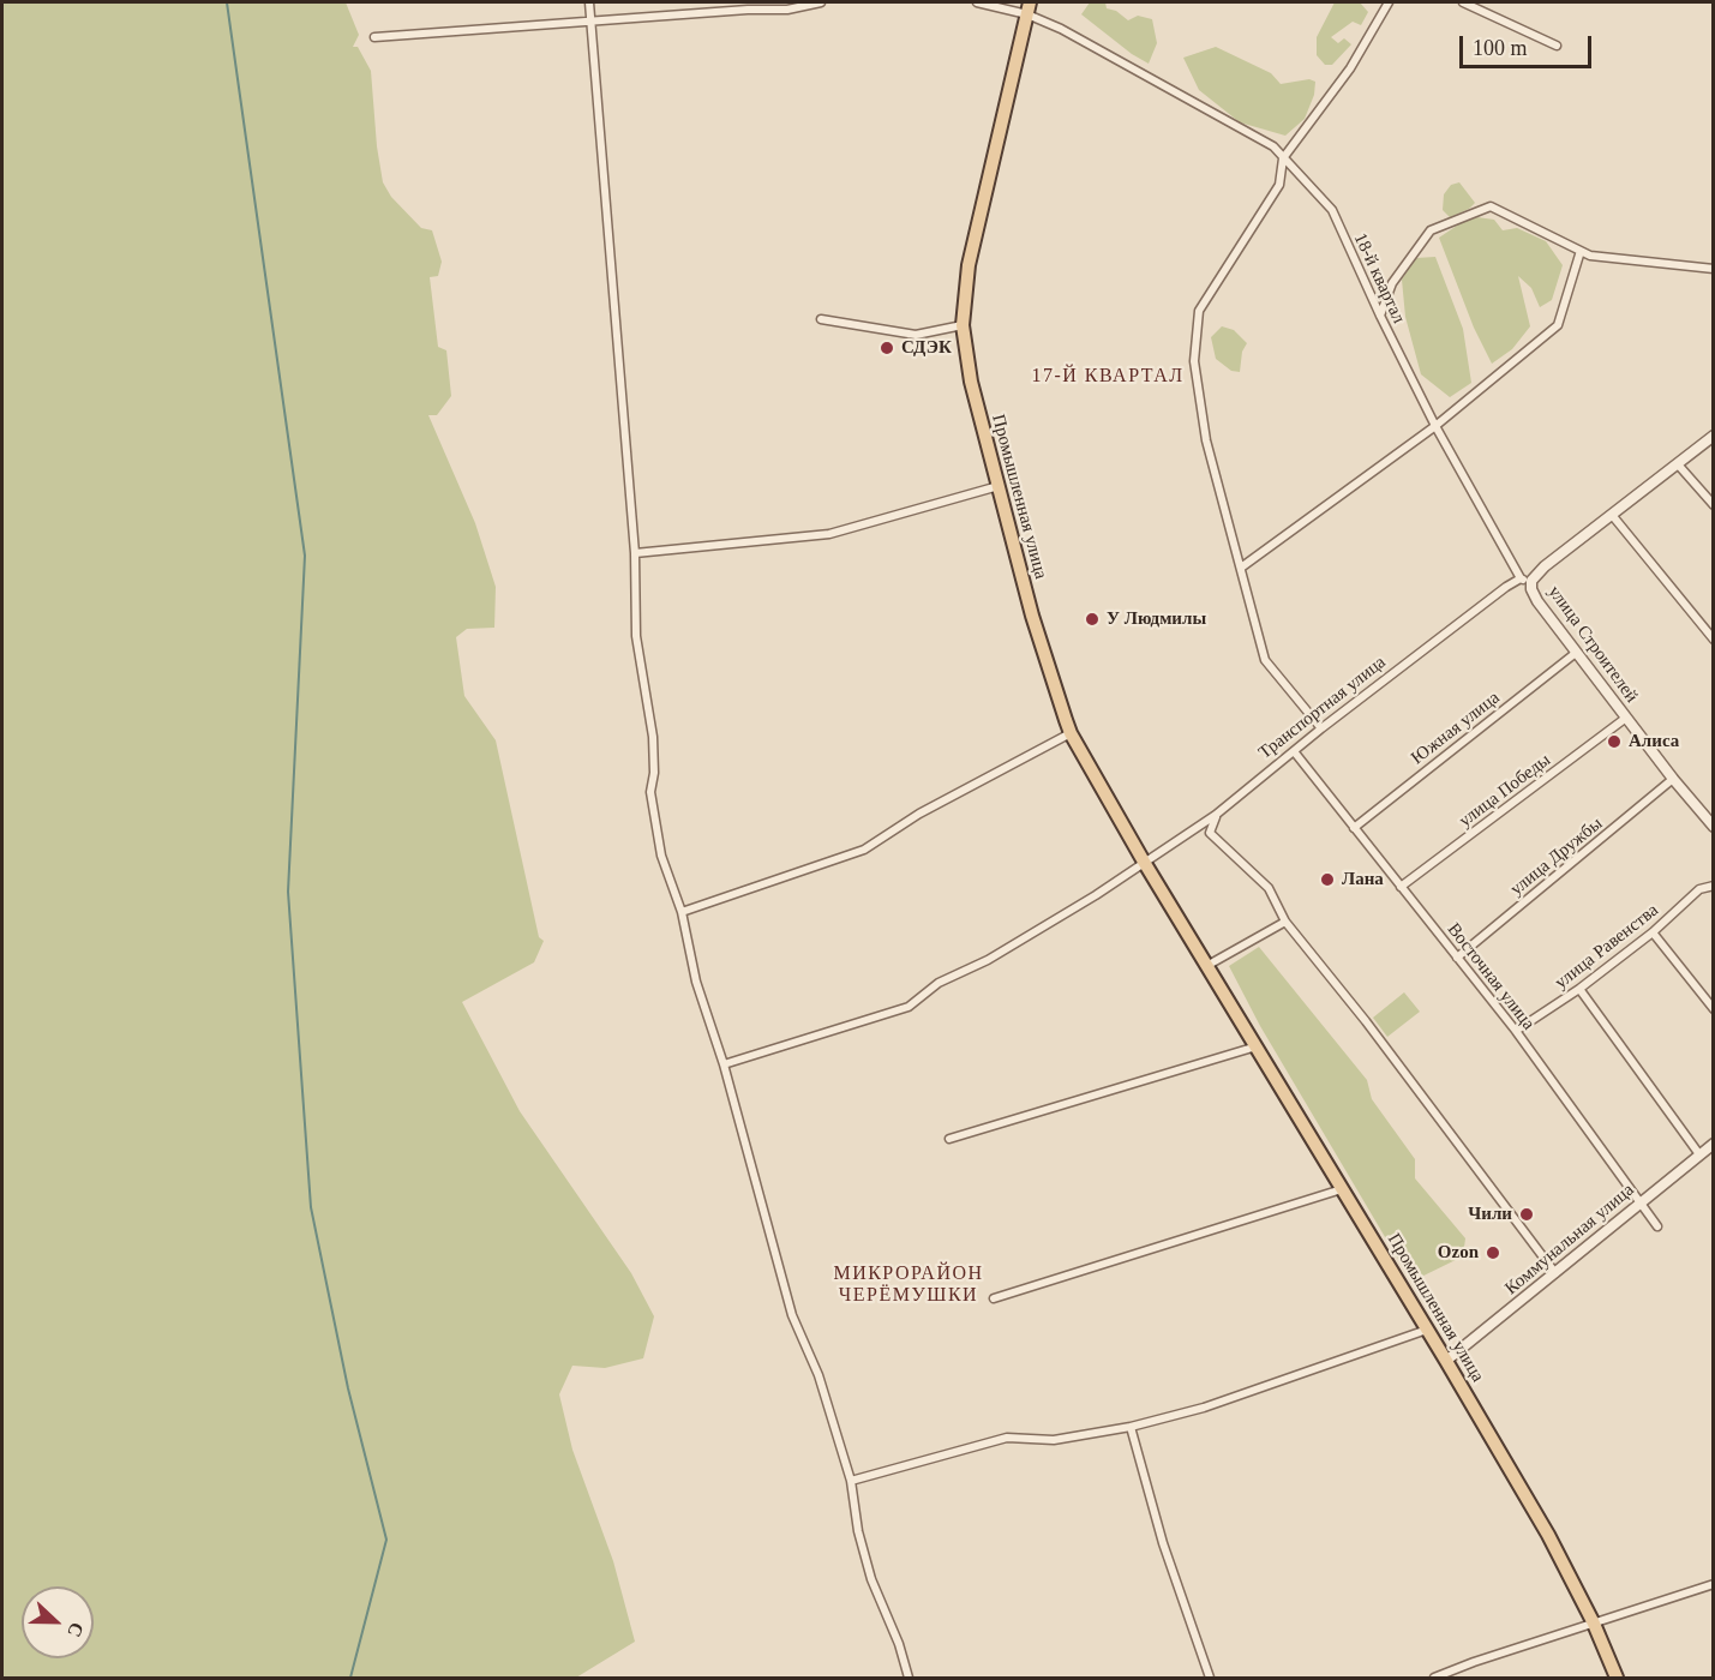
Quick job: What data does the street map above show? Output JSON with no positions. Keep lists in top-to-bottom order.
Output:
{
  "streets": {
    "main road": ["Промышленная улица"],
    "street": [
      "18-й квартал",
      "улица Строителей",
      "Транспортная улица",
      "Южная улица",
      "улица Победы",
      "улица Дружбы",
      "улица Равенства",
      "Восточная улица",
      "Коммунальная улица"
    ]
  },
  "crossings": [
    ["18-й квартал", "Промышленная улица"],
    ["18-й квартал", "улица Строителей"],
    ["18-й квартал", "Транспортная улица"],
    ["Промышленная улица", "Транспортная улица"],
    ["Промышленная улица", "Коммунальная улица"],
    ["улица Строителей", "Транспортная улица"],
    ["улица Строителей", "Южная улица"],
    ["улица Строителей", "улица Победы"],
    ["улица Строителей", "улица Дружбы"],
    ["Транспортная улица", "Восточная улица"],
    ["Южная улица", "Восточная улица"],
    ["улица Победы", "Восточная улица"],
    ["улица Дружбы", "Восточная улица"],
    ["улица Равенства", "Восточная улица"],
    ["Восточная улица", "Коммунальная улица"]
  ],
  "districts": ["17-Й КВАРТАЛ", "МИКРОРАЙОН ЧЕРЁМУШКИ"],
  "places": [
    "СДЭК",
    "У Людмилы",
    "Алиса",
    "Лана",
    "Чили",
    "Ozon"
  ],
  "scale_bar": "100 m",
  "north": "right"
}
